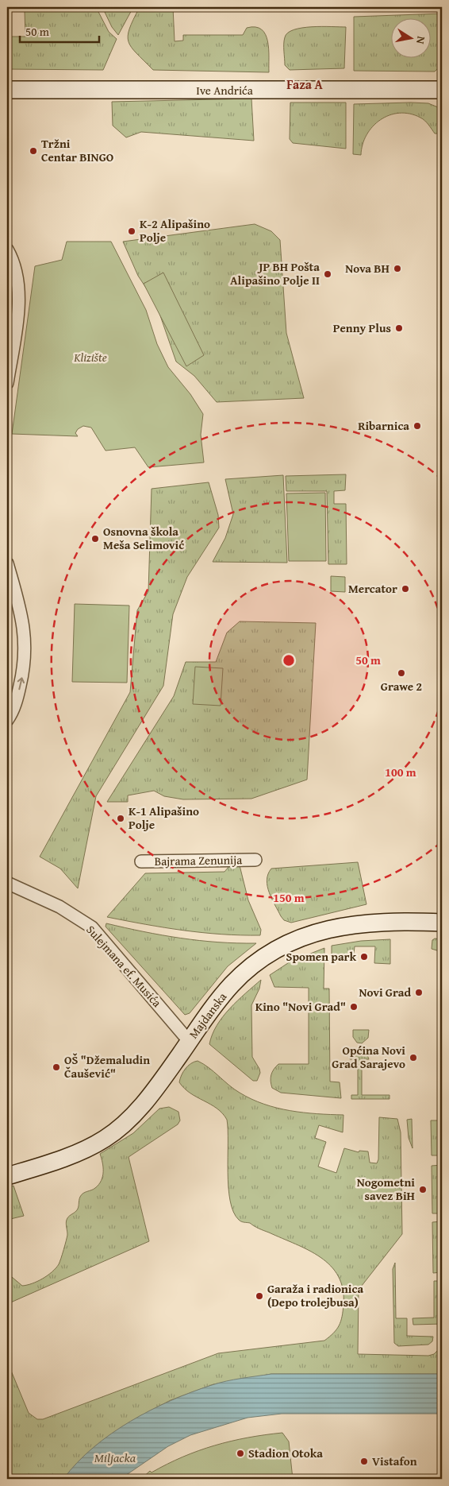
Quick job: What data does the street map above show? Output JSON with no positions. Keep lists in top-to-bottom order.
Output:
{
  "streets": {
    "street": [
      "Ive Andrića",
      "Bajrama Zenunija",
      "Sulejmana ef. Musića",
      "Majdanska"
    ]
  },
  "crossings": [
    ["Sulejmana ef. Musića", "Majdanska"]
  ],
  "districts": ["Faza A"],
  "water": ["Miljacka"],
  "parks": ["Klizište"],
  "places": [
    "Tržni Centar BINGO",
    "K-2 Alipašino Polje",
    "Nova BH",
    "JP BH Pošta Alipašino Polje II",
    "Penny Plus",
    "Ribarnica",
    "Osnovna škola Meša Selimović",
    "Mercator",
    "Grawe 2",
    "K-1 Alipašino Polje",
    "Spomen park",
    "Novi Grad",
    "Kino \"Novi Grad\"",
    "Općina Novi Grad Sarajevo",
    "OŠ \"Džemaludin Čaušević\"",
    "Nogometni savez BiH",
    "Garaža i radionica (Depo trolejbusa)",
    "Stadion Otoka",
    "Vistafon"
  ],
  "scale_bar": "50 m",
  "north": "right",
  "rings": ["50 m", "100 m", "150 m"]
}
